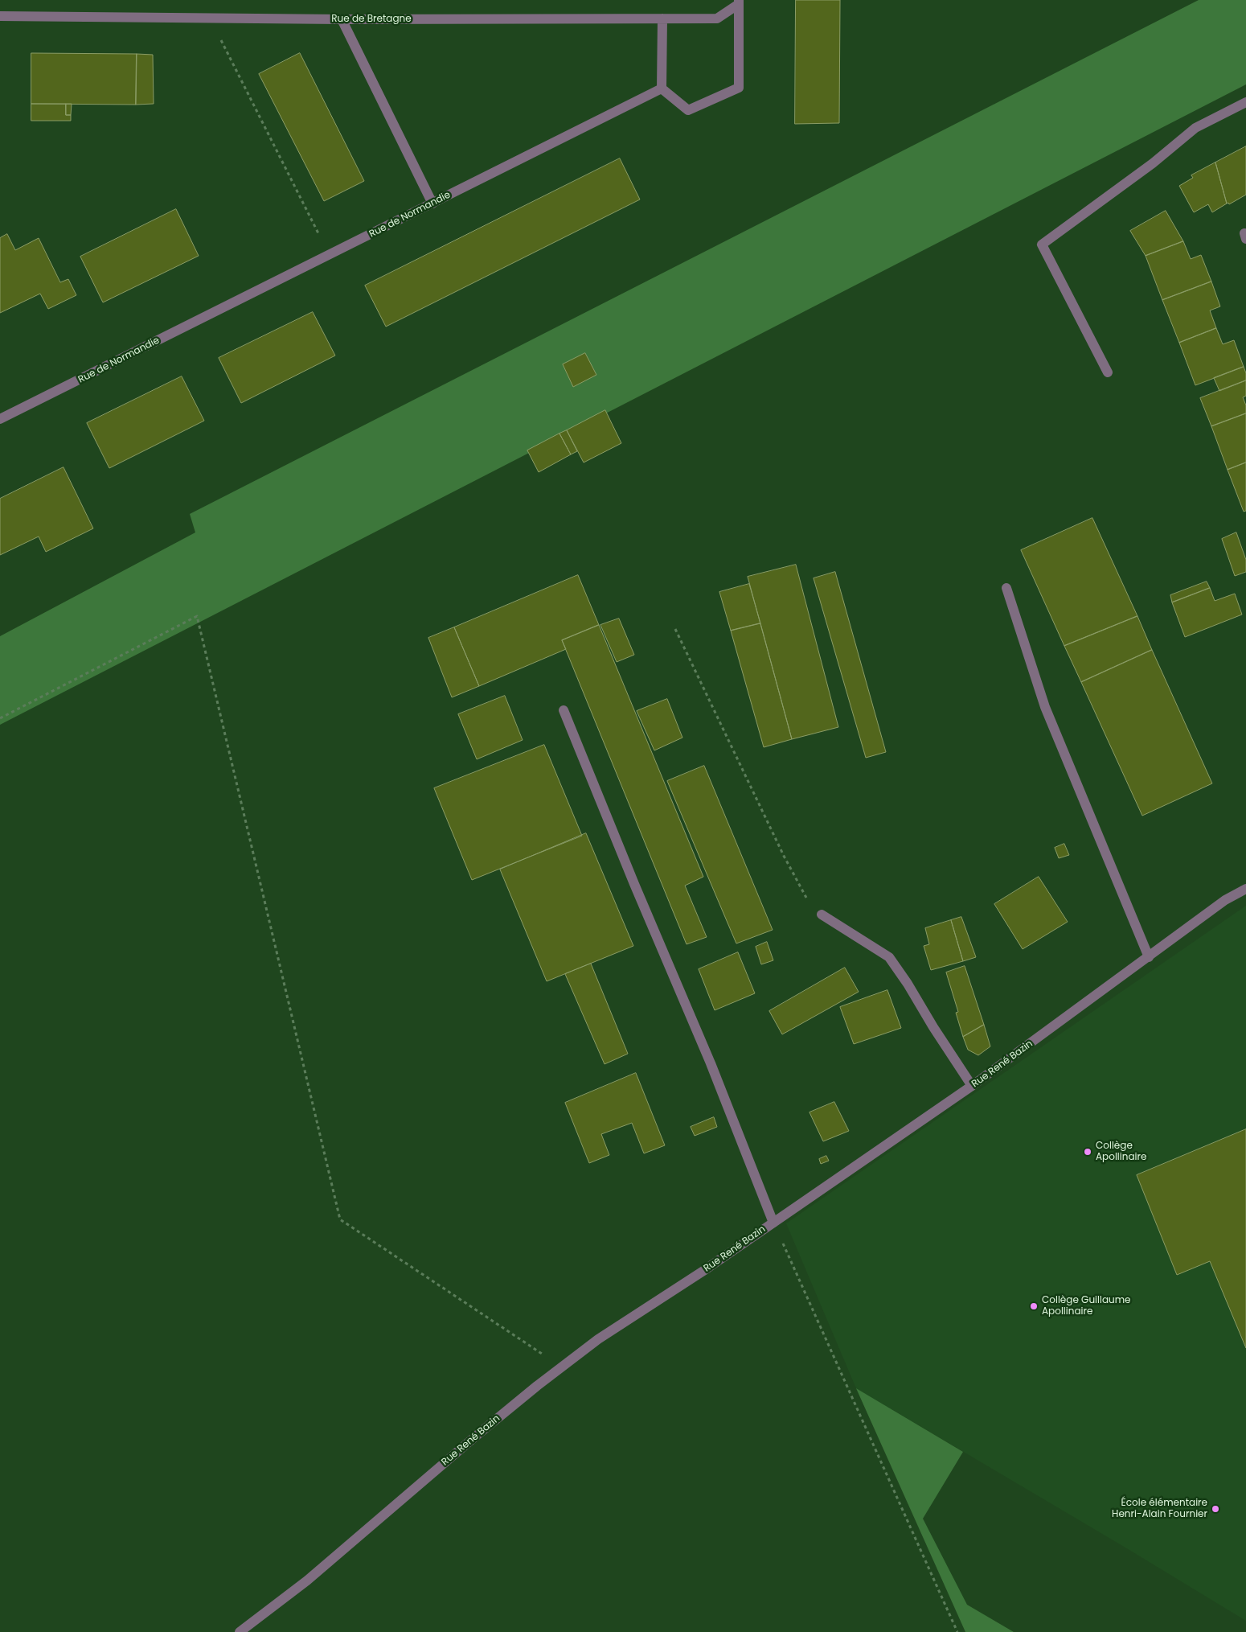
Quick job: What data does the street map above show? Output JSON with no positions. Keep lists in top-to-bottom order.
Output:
{
  "streets": {
    "street": ["Rue de Bretagne", "Rue de Normandie", "Rue René Bazin"]
  },
  "places": ["Collège Apollinaire", "Collège Guillaume Apollinaire", "École élémentaire Henri-Alain Fournier"]
}
